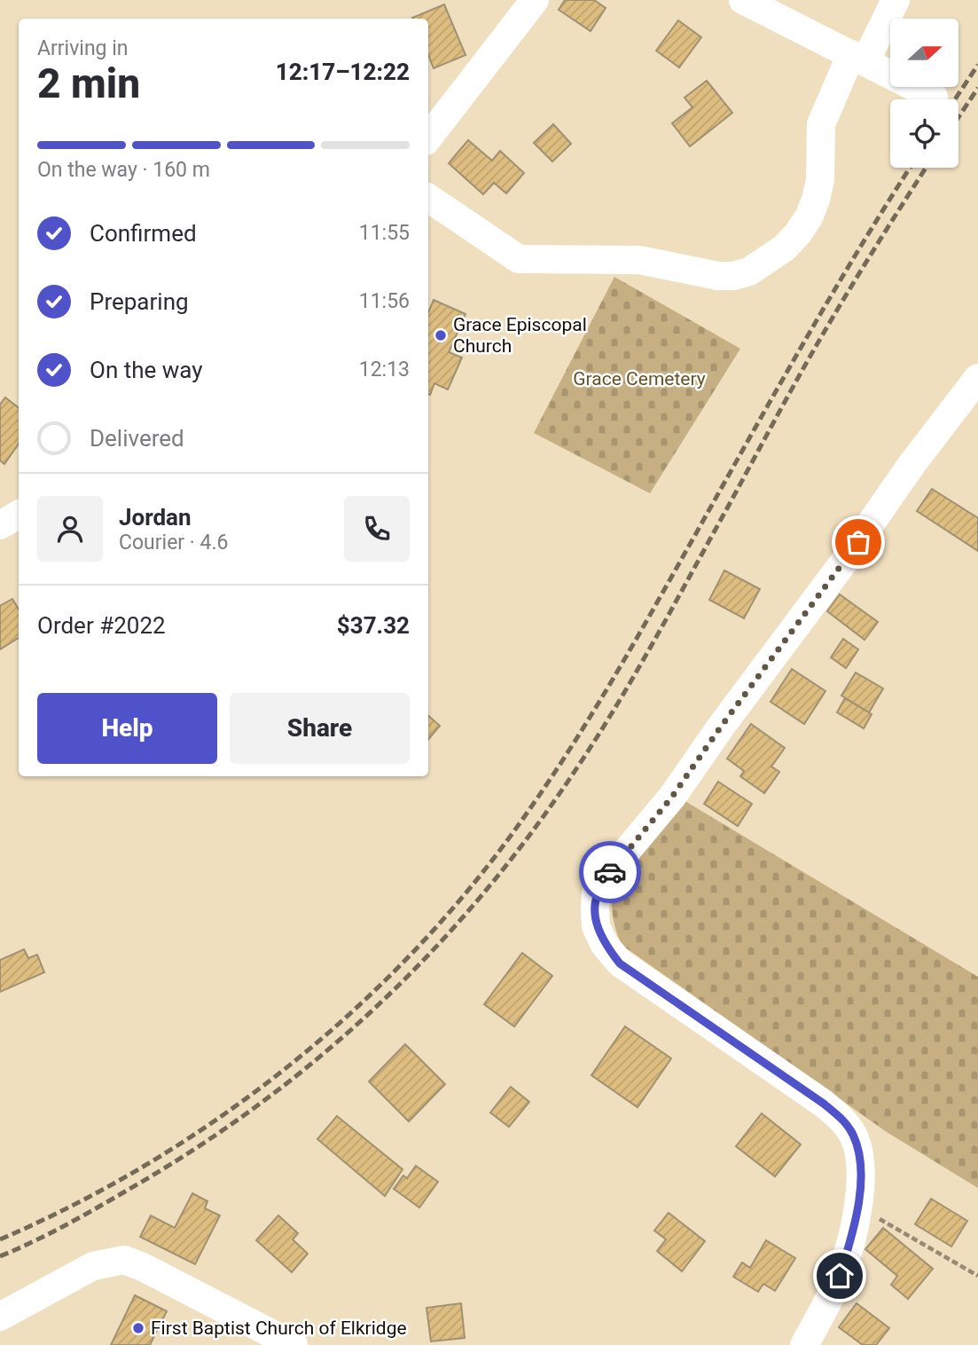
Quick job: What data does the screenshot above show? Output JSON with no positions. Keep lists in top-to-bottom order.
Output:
{
  "parks": ["Grace Cemetery"],
  "places": ["Grace Episcopal Church", "First Baptist Church of Elkridge"],
  "north": "right",
  "page": {
    "heading": ["2 min", "Arriving in", "12:17–12:22"],
    "panel": [
      "Jordan",
      "Courier · 4.6",
      "Order #2022",
      "$37.32"
    ],
    "bar": "On the way · 160 m",
    "list": [
      ["Confirmed", "11:55"],
      ["Preparing", "11:56"],
      ["On the way", "12:13"],
      "Delivered"
    ],
    "buttons": ["Help", "Share"]
  }
}
